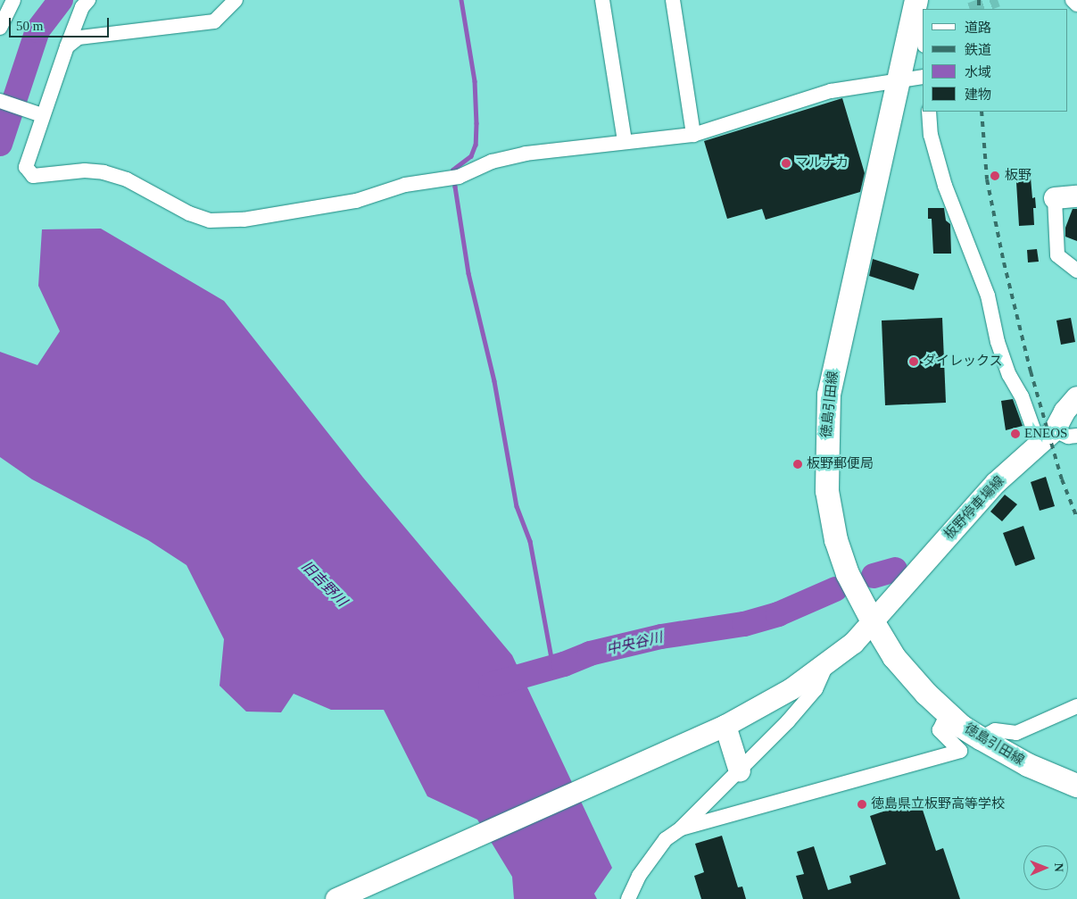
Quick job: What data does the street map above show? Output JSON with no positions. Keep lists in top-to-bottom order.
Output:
{
  "streets": {
    "main road": ["徳島引田線"],
    "street": ["板野停車場線"]
  },
  "crossings": [
    ["徳島引田線", "板野停車場線"]
  ],
  "water": ["旧吉野川", "中央谷川"],
  "places": [
    "マルナカ",
    "板野",
    "ダイレックス",
    "ENEOS",
    "板野郵便局",
    "徳島県立板野高等学校"
  ],
  "legend": [
    "道路",
    "鉄道",
    "水域",
    "建物"
  ],
  "scale_bar": "50 m",
  "north": "right"
}
